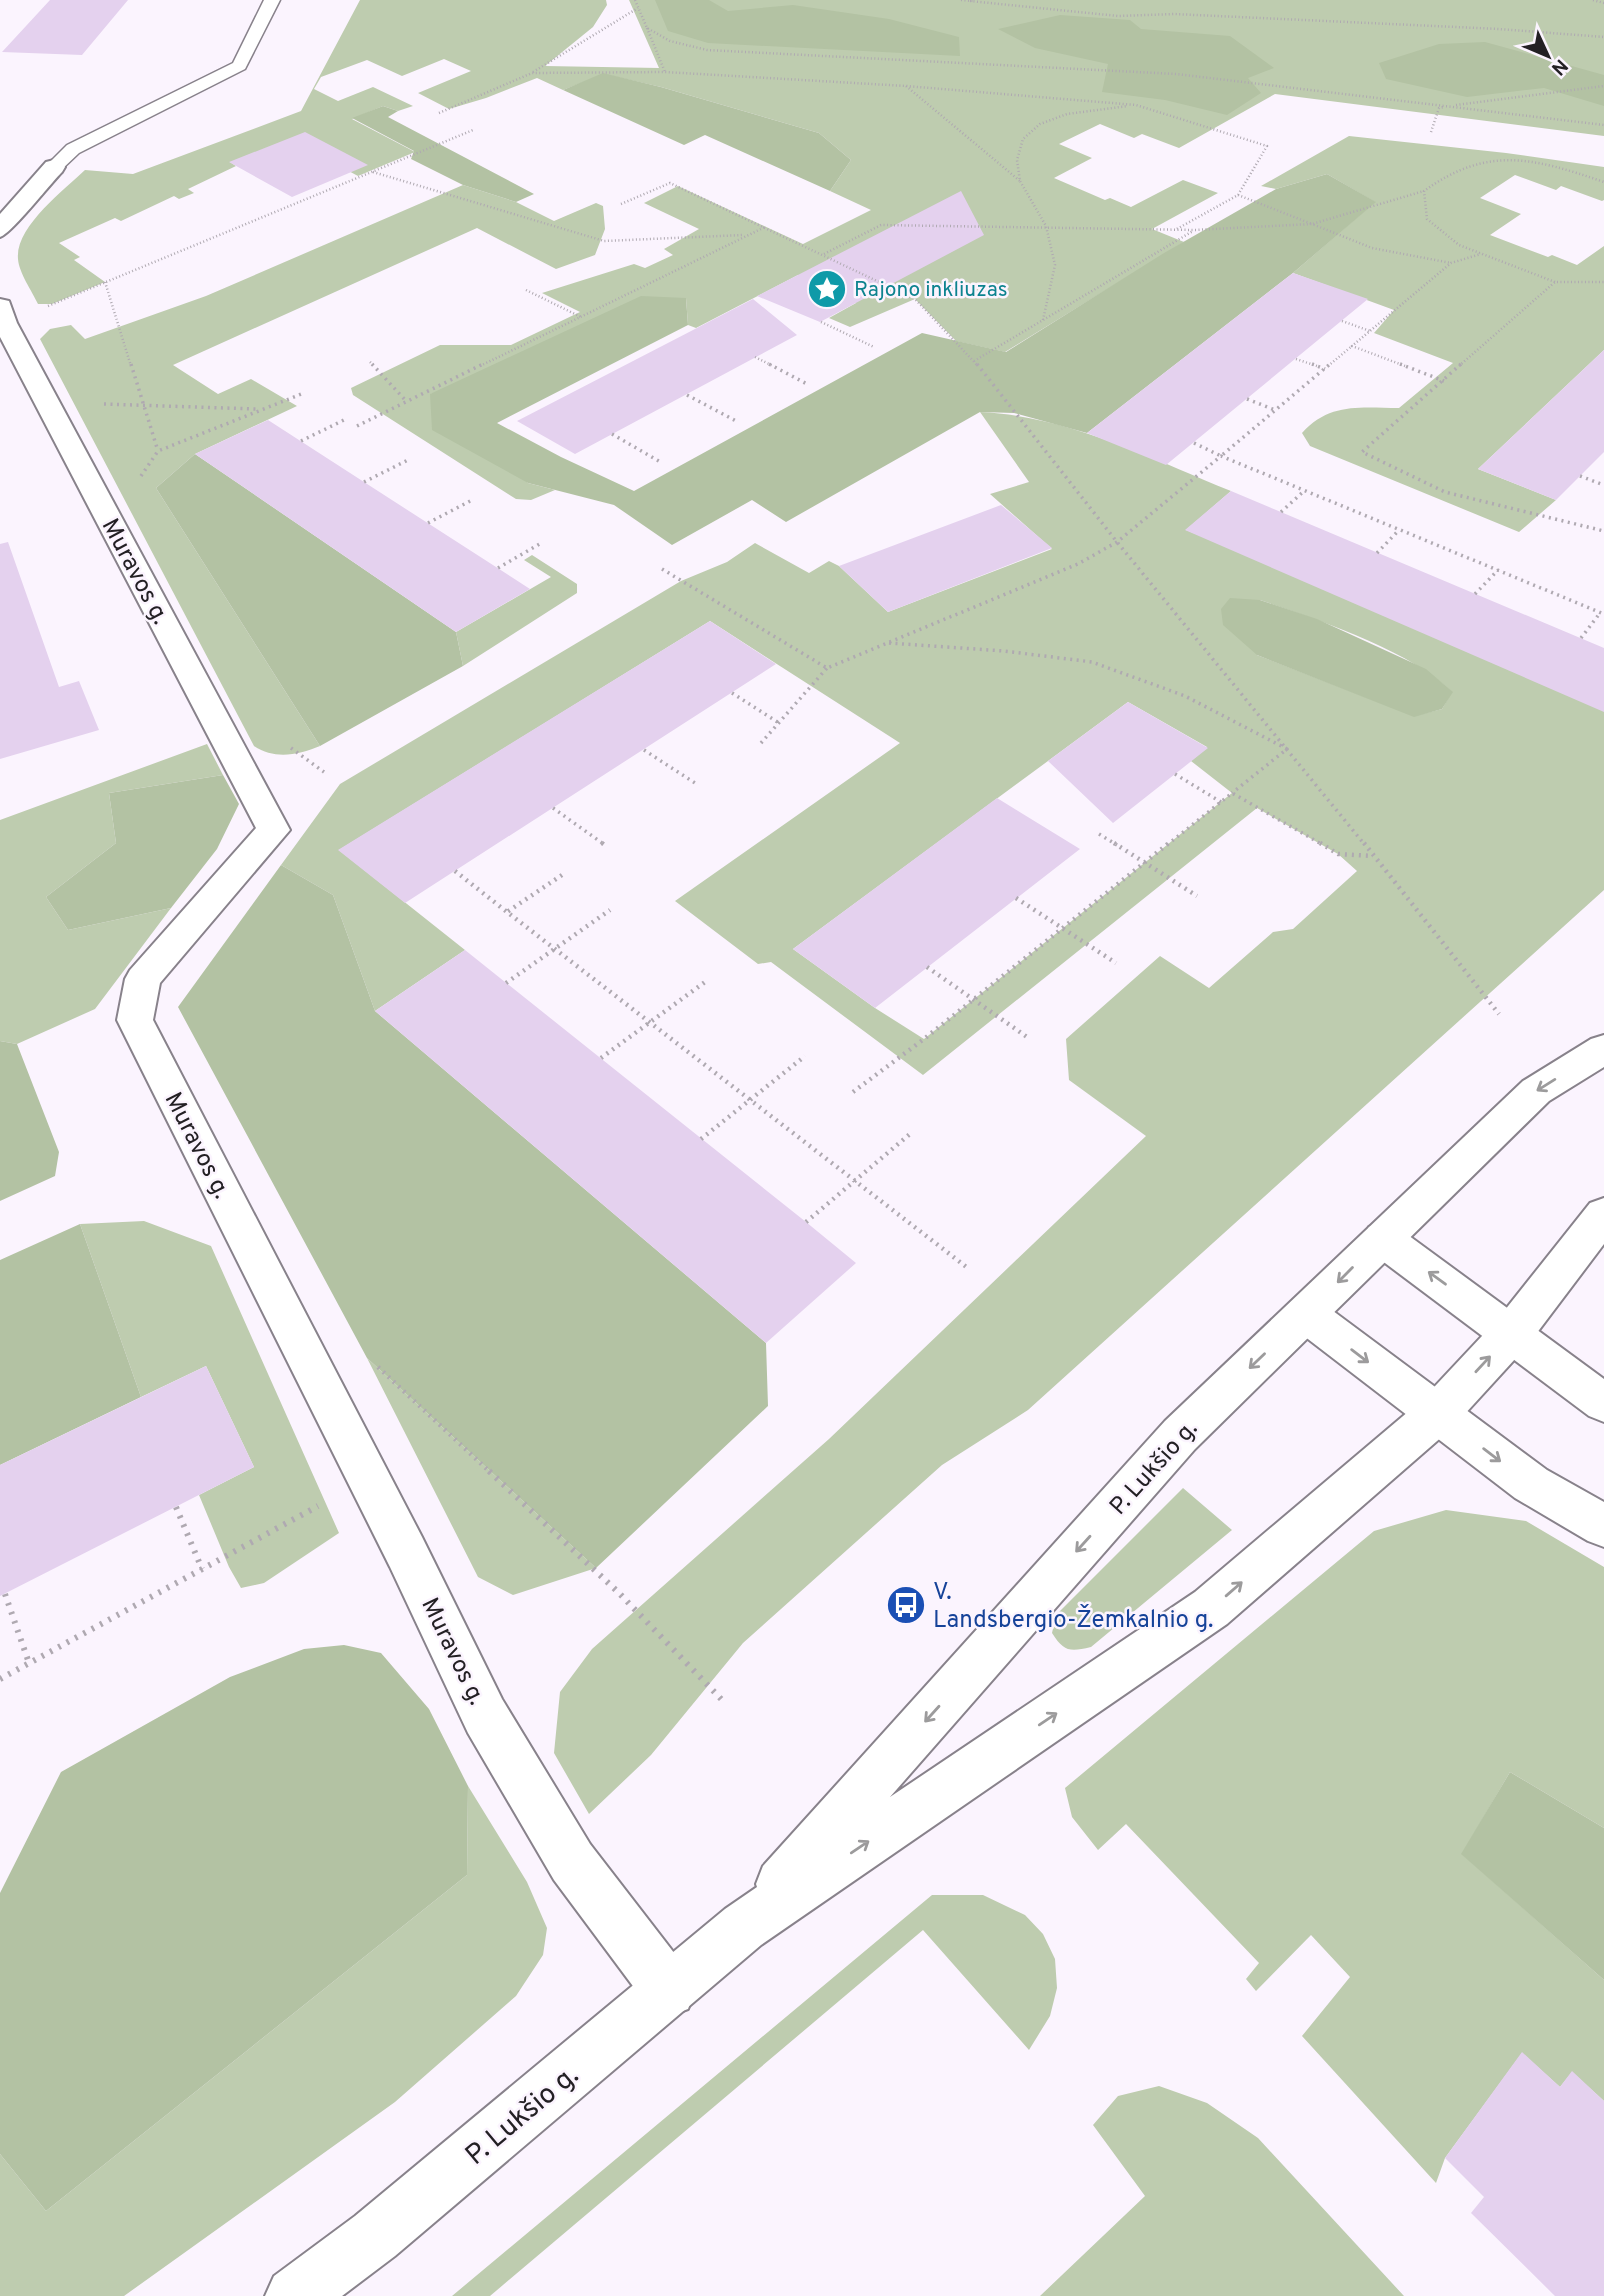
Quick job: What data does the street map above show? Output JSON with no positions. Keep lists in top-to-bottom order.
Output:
{
  "streets": {
    "street": ["Muravos g.", "P. Lukšio g."]
  },
  "crossings": [
    ["Muravos g.", "P. Lukšio g."]
  ],
  "places": {
    "place": ["Rajono inkliuzas"],
    "bus stop": ["V. Landsbergio-Žemkalnio g."]
  },
  "north": "bottom right"
}
